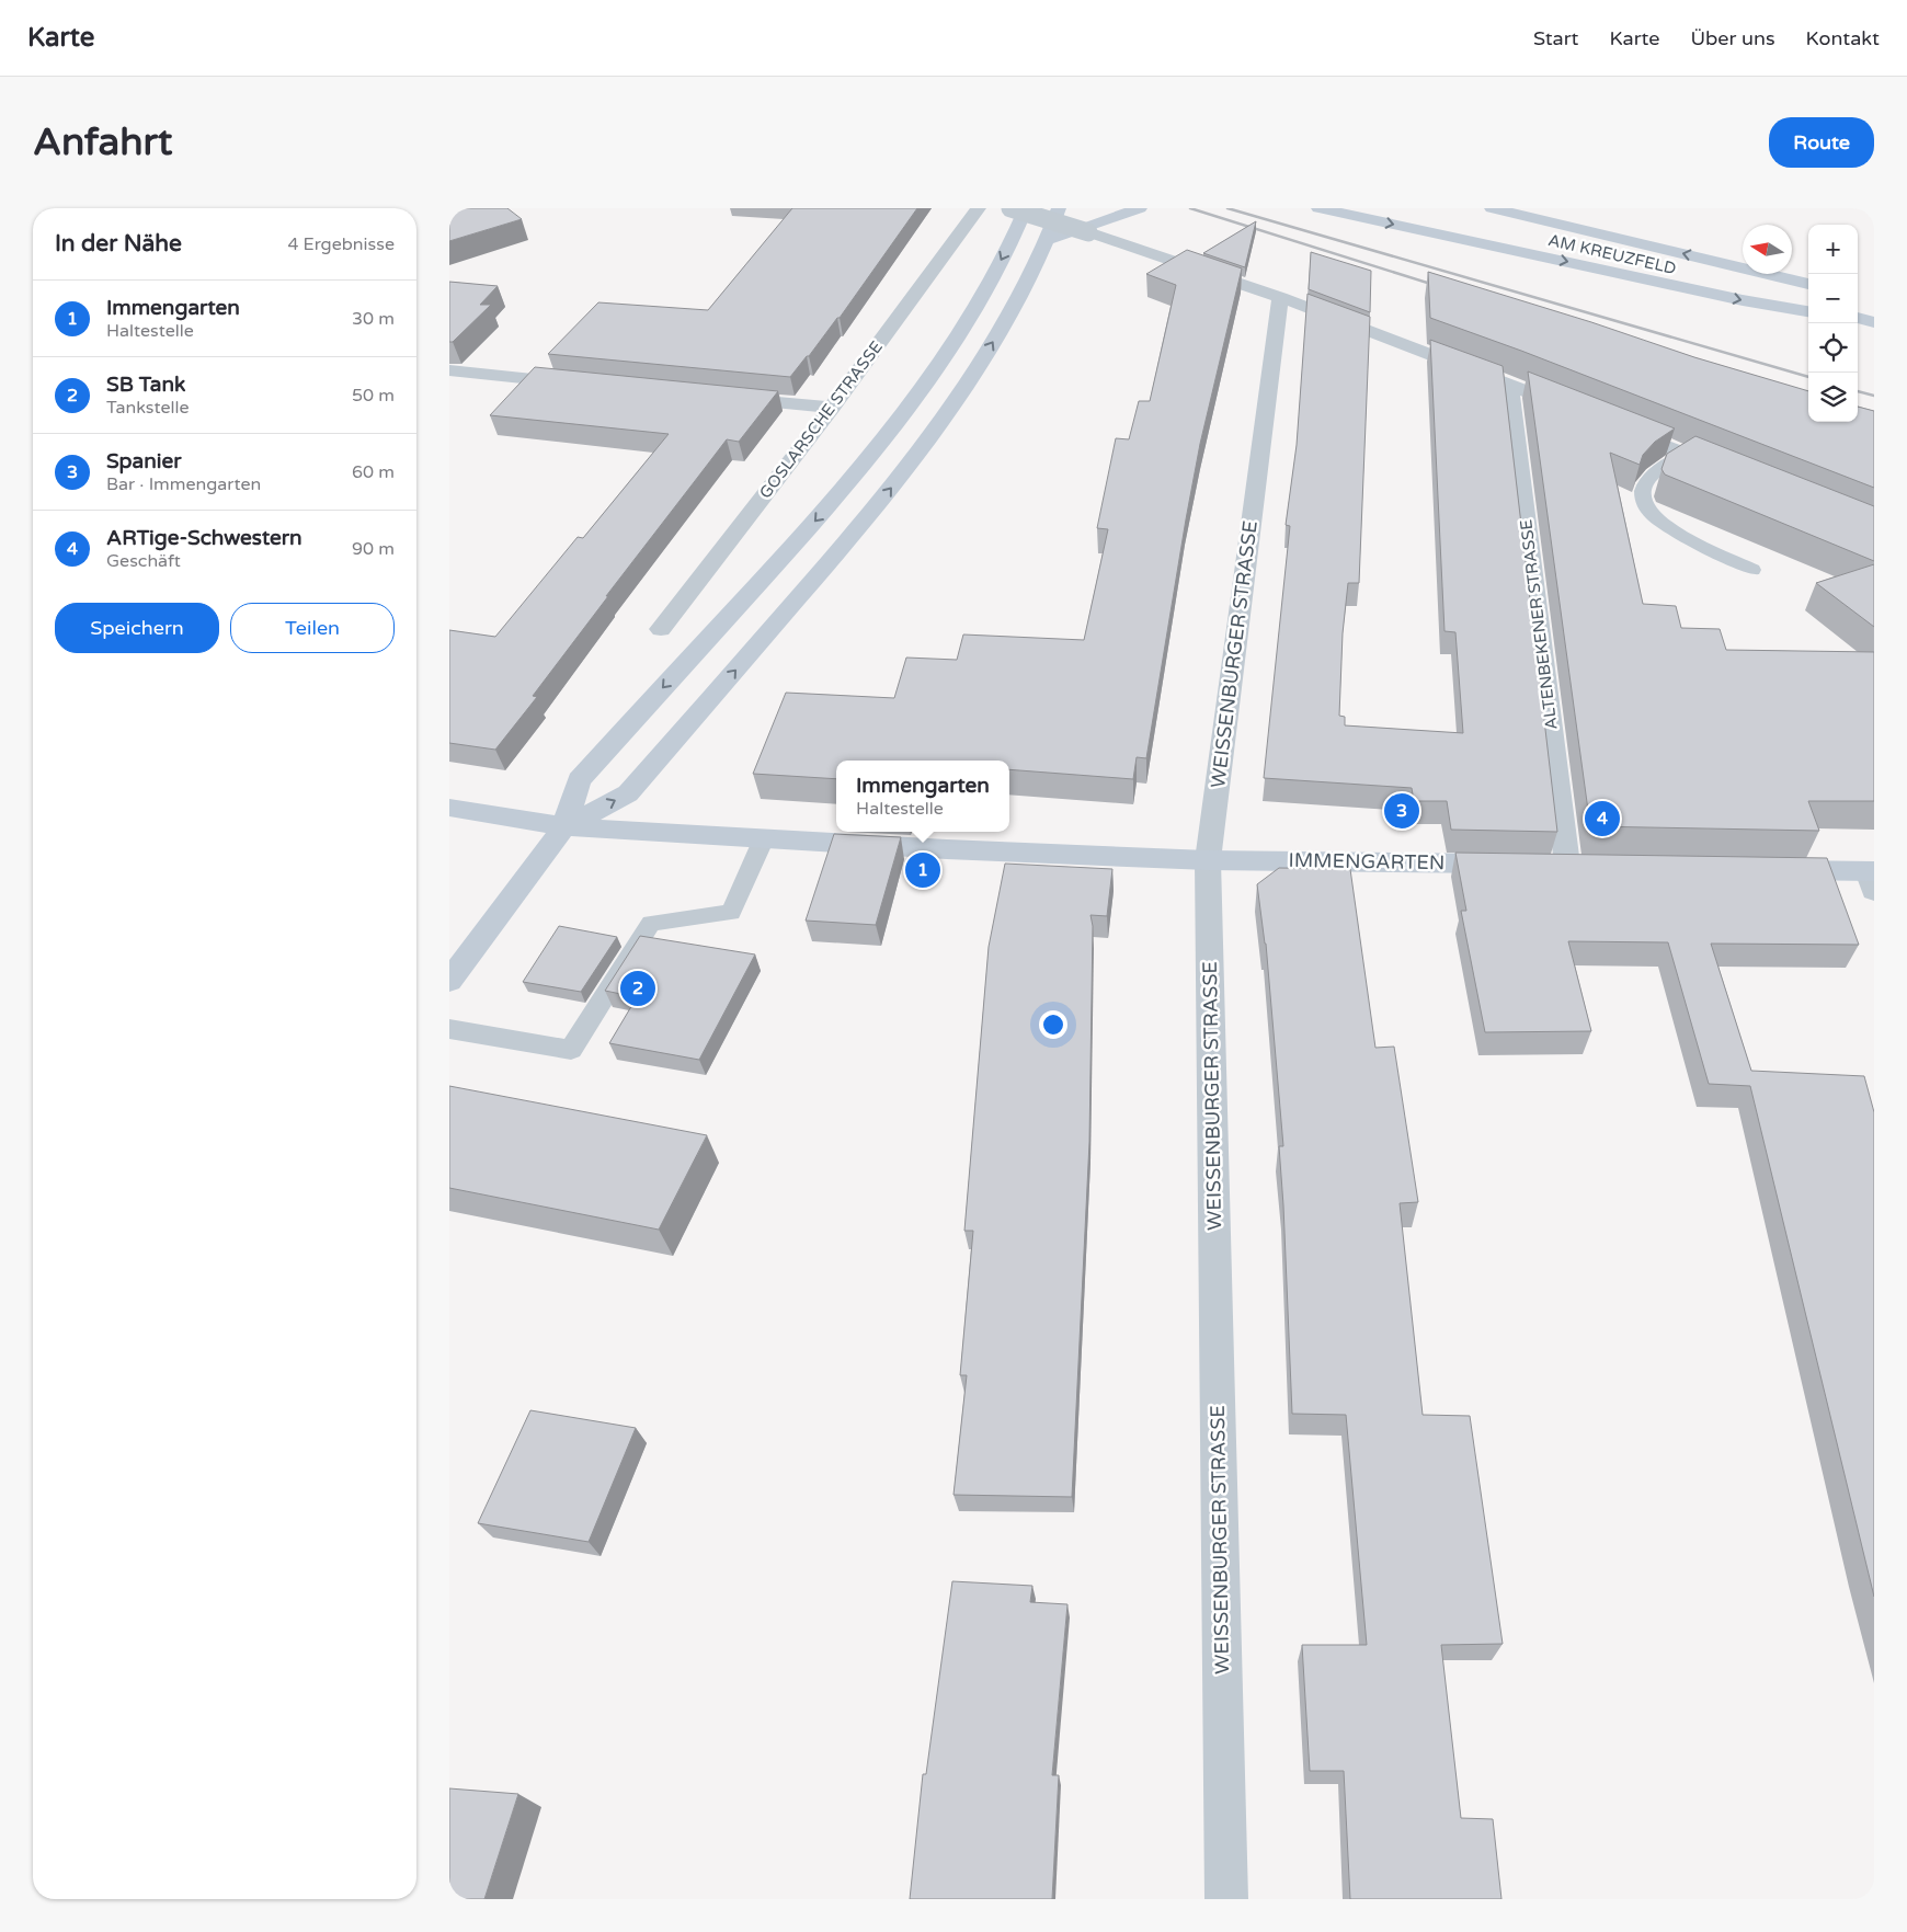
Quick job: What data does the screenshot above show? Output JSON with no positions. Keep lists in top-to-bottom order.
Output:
{
  "streets": {
    "main road": ["AM KREUZFELD", "IMMENGARTEN"],
    "street": ["GOSLARSCHE STRASSE", "ALTENBEKENER STRASSE", "WEISSENBURGER STRASSE"]
  },
  "crossings": [
    ["ALTENBEKENER STRASSE", "IMMENGARTEN"],
    ["WEISSENBURGER STRASSE", "IMMENGARTEN"]
  ],
  "north": "left",
  "page": {
    "header": "Karte",
    "nav": [
      "Start",
      "Karte",
      "Über uns",
      "Kontakt"
    ],
    "buttons": [
      "Route",
      ["Speichern", "Teilen"]
    ],
    "title": "Anfahrt",
    "heading": ["In der Nähe", "4 Ergebnisse"],
    "map_buttons": ["+", "−"],
    "list": [
      {
        "mark": "1",
        "name": "Immengarten",
        "note": "Haltestelle",
        "value": "30 m"
      },
      {
        "mark": "2",
        "name": "SB Tank",
        "note": "Tankstelle",
        "value": "50 m"
      },
      {
        "mark": "3",
        "name": "Spanier",
        "note": "Bar · Immengarten",
        "value": "60 m"
      },
      {
        "mark": "4",
        "name": "ARTige-Schwestern",
        "note": "Geschäft",
        "value": "90 m"
      }
    ],
    "popup": ["Immengarten", "Haltestelle"],
    "pins": [
      "3",
      "4",
      "1",
      "2"
    ]
  }
}
